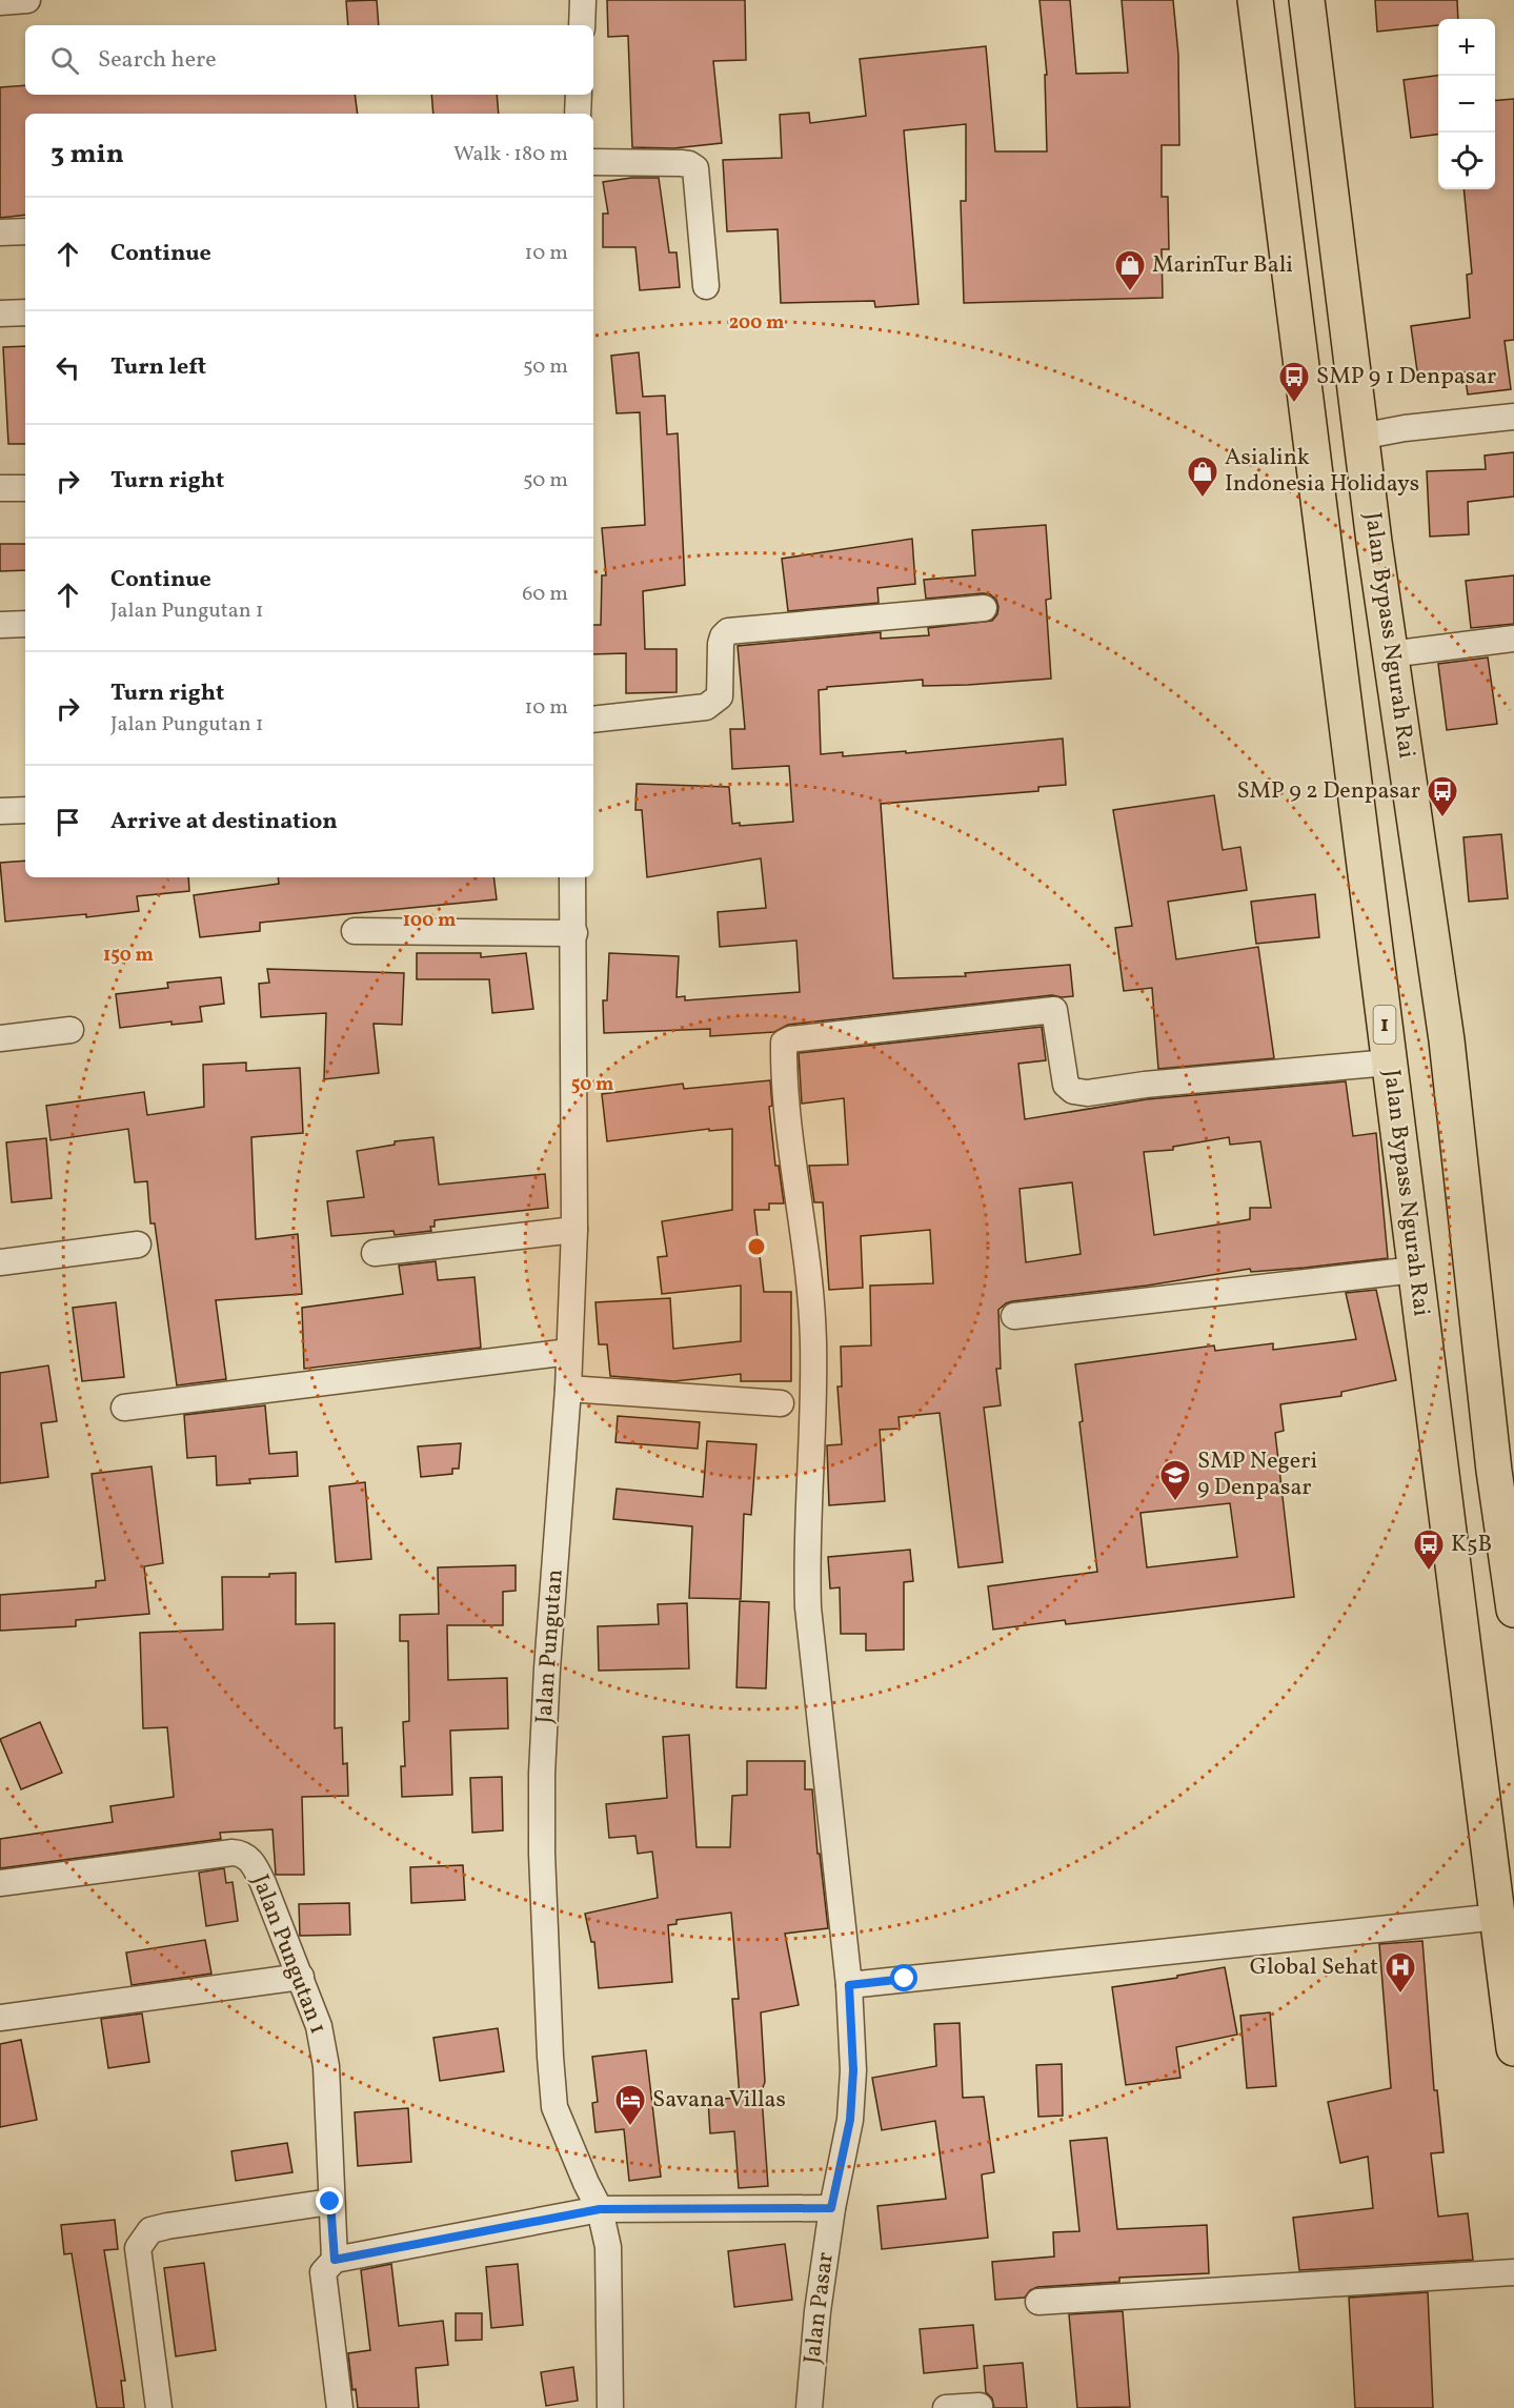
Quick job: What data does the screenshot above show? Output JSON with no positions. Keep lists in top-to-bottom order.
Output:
{
  "streets": {
    "highway": ["Jalan Bypass Ngurah Rai", "1"],
    "street": ["Jalan Pungutan", "Jalan Pungutan 1", "Jalan Pasar"]
  },
  "crossings": [
    ["Jalan Bypass Ngurah Rai", "Jalan Pasar"]
  ],
  "places": {
    "shop": ["MarinTur Bali", "Asialink Indonesia Holidays"],
    "bus stop": ["SMP 9 1 Denpasar", "SMP 9 2 Denpasar", "K5B"],
    "school or university": ["SMP Negeri 9 Denpasar"],
    "hospital": ["Global Sehat"],
    "hotel": ["Savana Villas"]
  },
  "page": {
    "map_buttons": ["+", "−"],
    "search": "Search here",
    "heading": ["3 min", "Walk · 180 m"],
    "list": [
      ["Continue", "10 m"],
      ["Turn left", "50 m"],
      ["Turn right", "50 m"],
      ["Continue", "Jalan Pungutan 1", "60 m"],
      ["Turn right", "Jalan Pungutan 1", "10 m"],
      "Arrive at destination"
    ]
  },
  "rings": [
    "200 m",
    "100 m",
    "150 m",
    "50 m"
  ]
}
